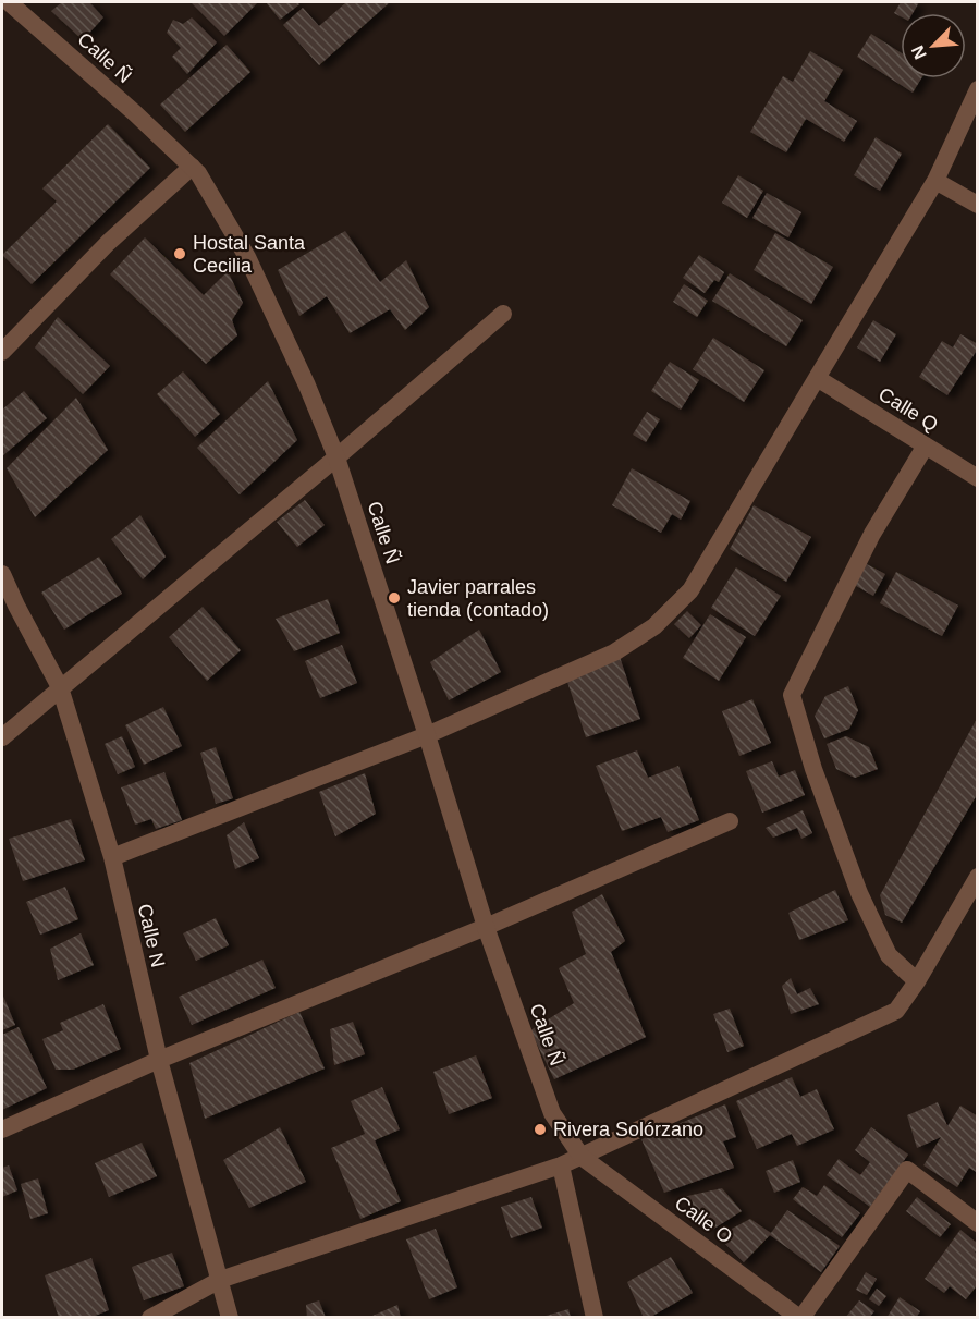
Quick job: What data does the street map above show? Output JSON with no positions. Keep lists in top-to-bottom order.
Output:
{
  "streets": {
    "street": [
      "Calle Ñ",
      "Calle Q",
      "Calle N",
      "Calle O"
    ]
  },
  "crossings": [
    ["Calle Ñ", "Calle O"]
  ],
  "places": ["Hostal Santa Cecilia", "Javier parrales tienda (contado)", "Rivera Solórzano"],
  "north": "bottom left"
}
